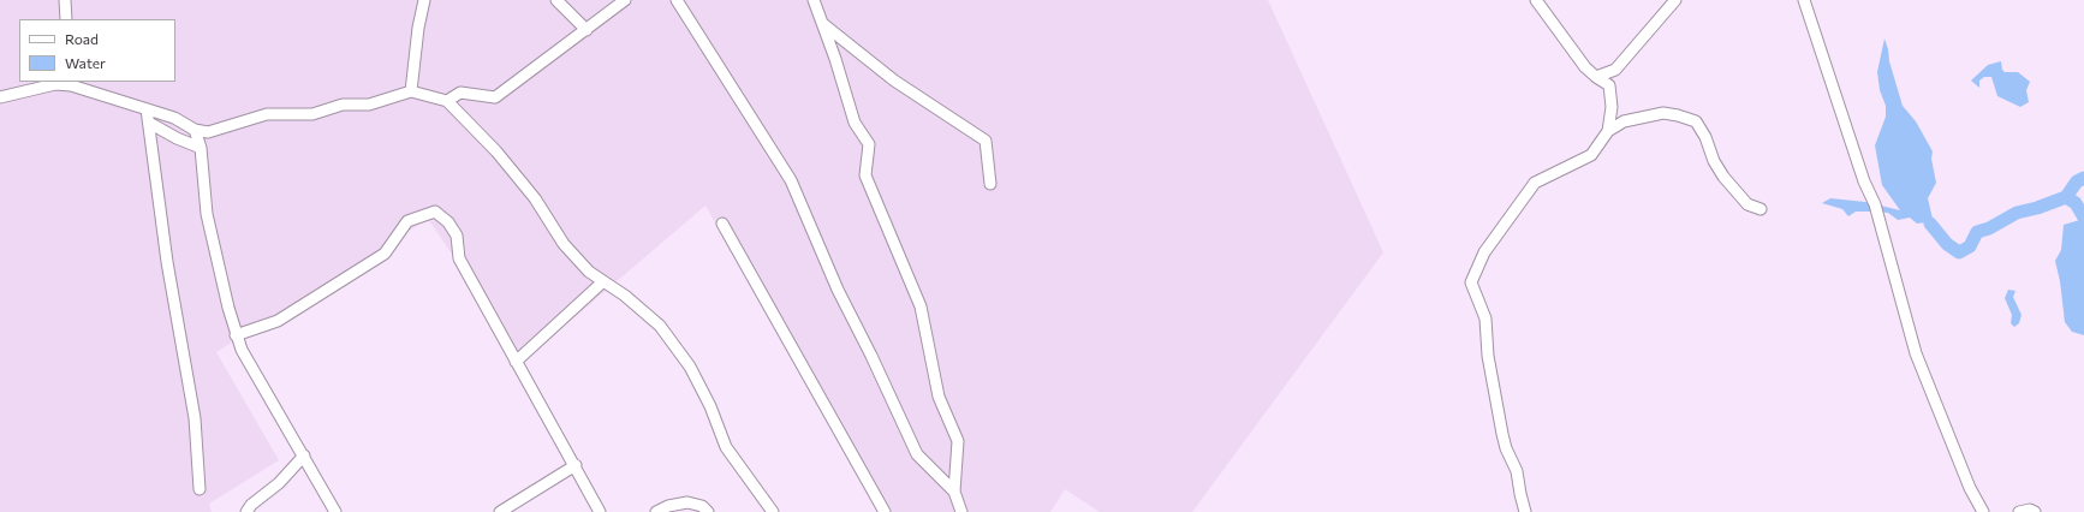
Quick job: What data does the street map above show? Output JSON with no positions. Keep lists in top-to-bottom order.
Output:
{
  "legend": ["Road", "Water"]
}
